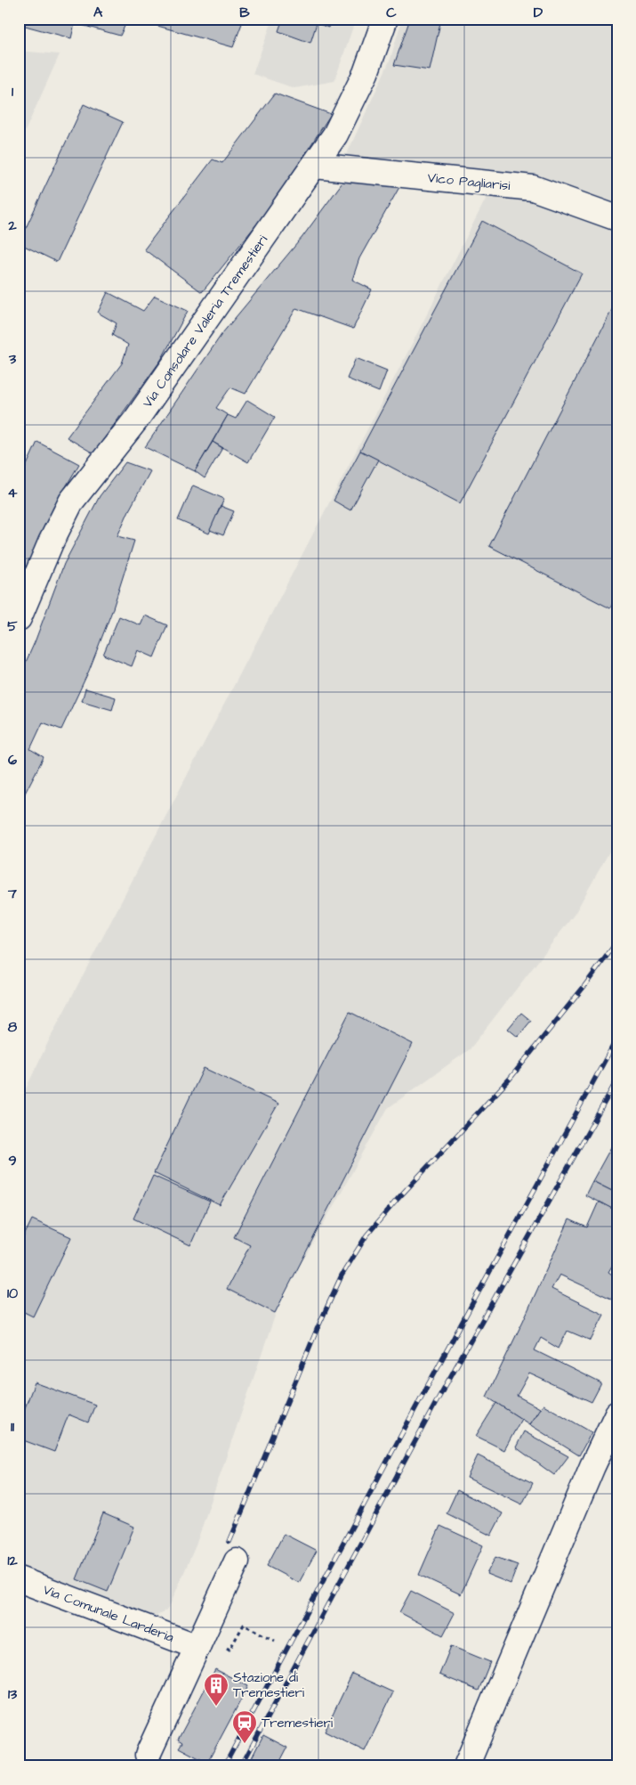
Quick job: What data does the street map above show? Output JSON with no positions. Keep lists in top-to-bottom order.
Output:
{
  "streets": {
    "street": ["Vico Pagliarisi", "Via Consolare Valeria Tremestieri", "Via Comunale Larderia"]
  },
  "crossings": [
    ["Vico Pagliarisi", "Via Consolare Valeria Tremestieri"]
  ],
  "places": {
    "building": ["Stazione di Tremestieri"],
    "station": ["Tremestieri"]
  },
  "grid": {
    "columns": [
      "A",
      "B",
      "C",
      "D"
    ],
    "rows": [
      "1",
      "2",
      "3",
      "4",
      "5",
      "6",
      "7",
      "8",
      "9",
      "10",
      "11",
      "12",
      "13"
    ]
  }
}
